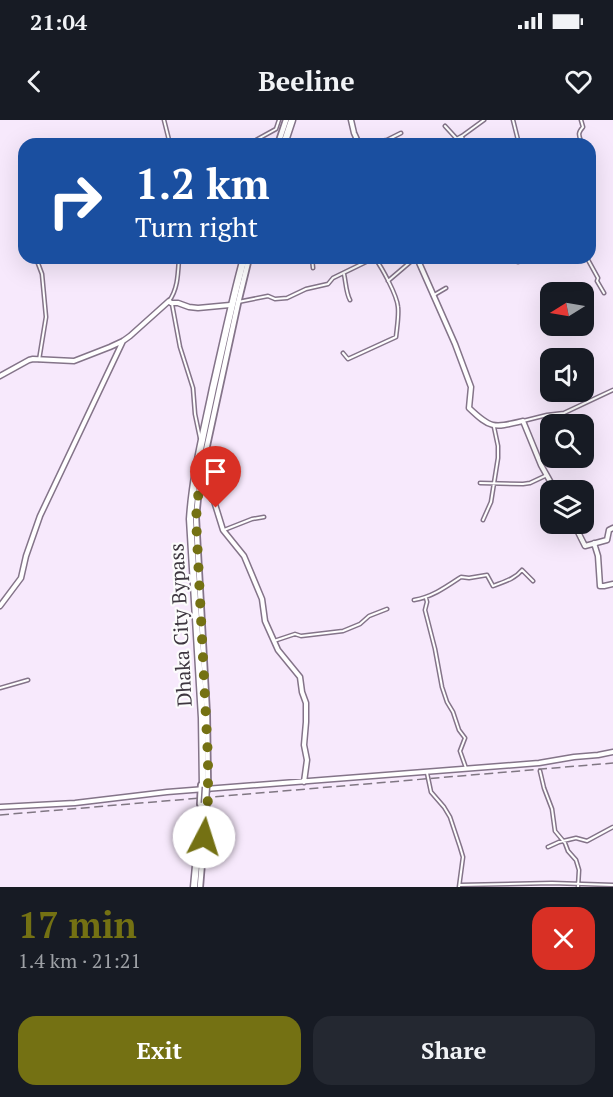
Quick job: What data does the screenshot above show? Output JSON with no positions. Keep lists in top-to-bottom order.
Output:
{
  "streets": {
    "highway": ["Dhaka City Bypass"]
  },
  "north": "left",
  "page": {
    "status": "21:04",
    "header": "Beeline",
    "turn": ["1.2 km", "Turn right"],
    "heading": ["17 min", "1.4 km · 21:21"],
    "buttons": ["Exit", "Share"]
  }
}
